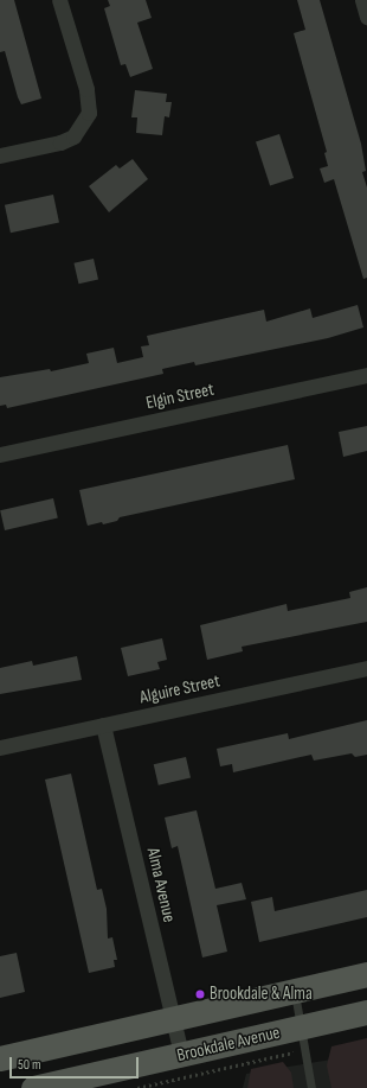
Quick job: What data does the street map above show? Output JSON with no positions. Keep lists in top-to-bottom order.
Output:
{
  "streets": {
    "main road": ["Brookdale Avenue"],
    "street": ["Elgin Street", "Alguire Street", "Alma Avenue"]
  },
  "crossings": [
    ["Alguire Street", "Alma Avenue"],
    ["Alma Avenue", "Brookdale Avenue"]
  ],
  "places": ["Brookdale & Alma"],
  "scale_bar": "50 m"
}
